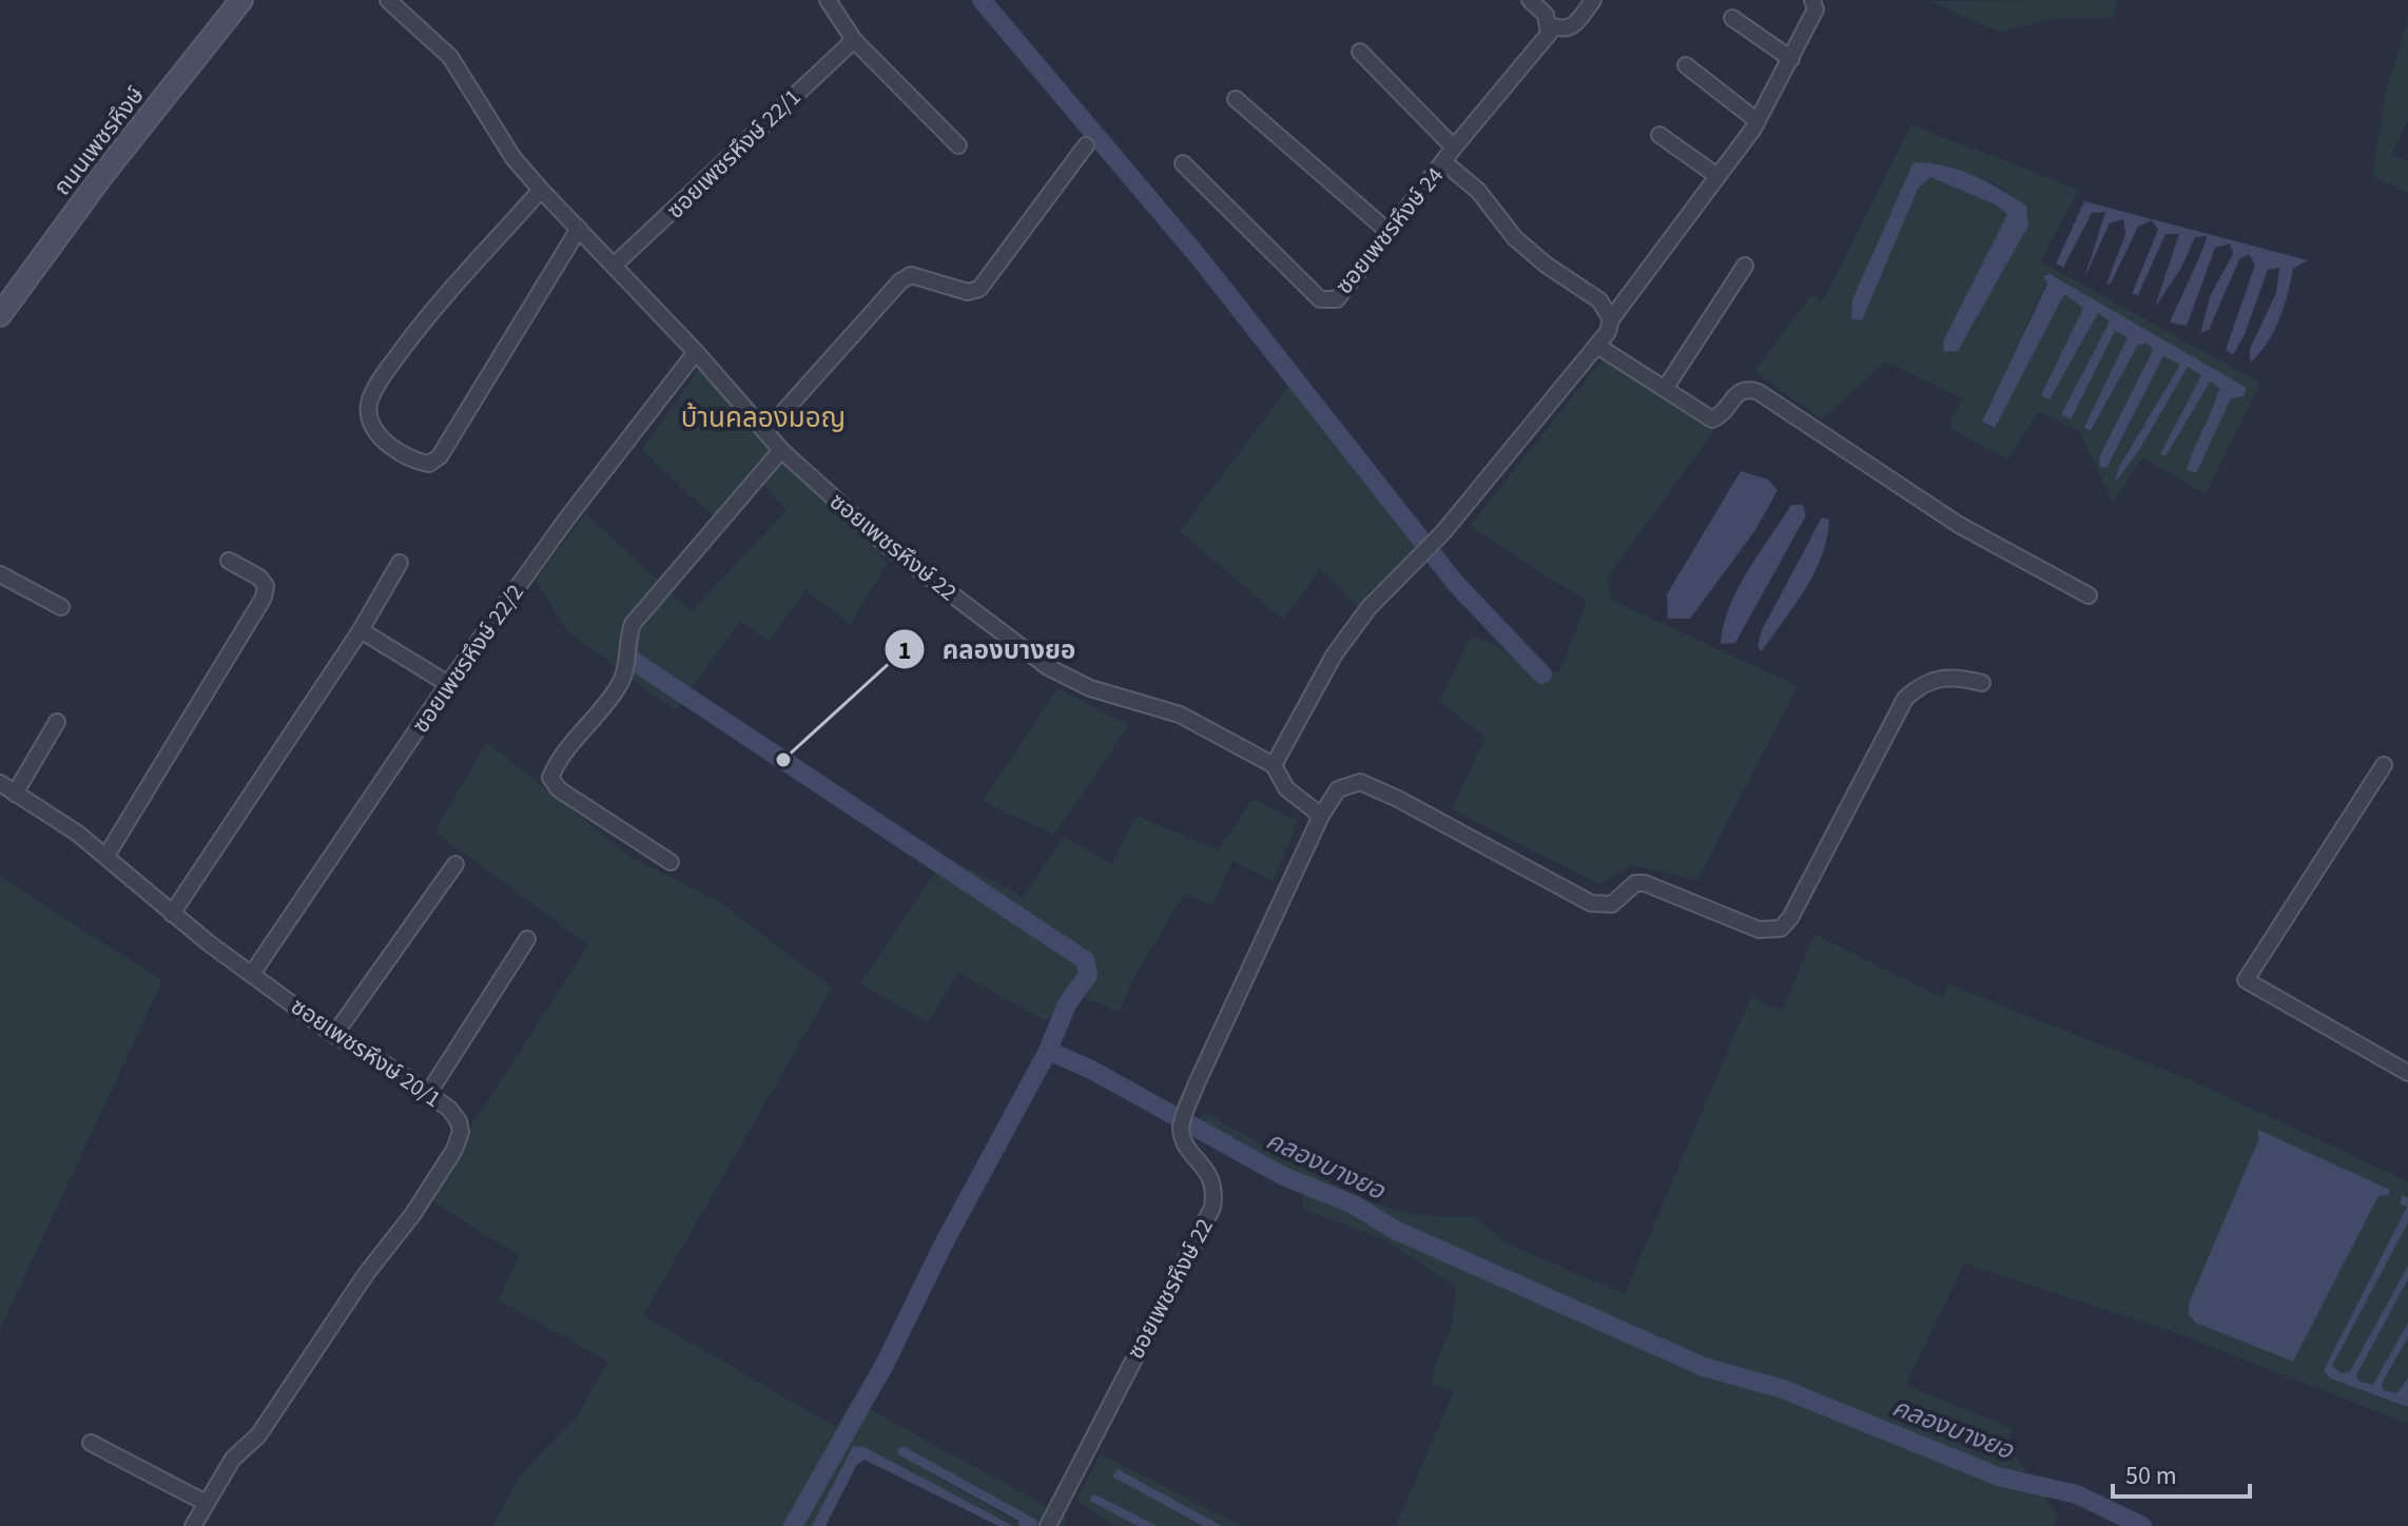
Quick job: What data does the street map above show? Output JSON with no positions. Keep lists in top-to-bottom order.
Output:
{
  "streets": {
    "main road": ["ถนนเพชรหึงษ์"],
    "street": [
      "ซอยเพชรหึงษ์ 22/1",
      "ซอยเพชรหึงษ์ 24",
      "ซอยเพชรหึงษ์ 22",
      "ซอยเพชรหึงษ์ 22/2",
      "ซอยเพชรหึงษ์ 20/1"
    ]
  },
  "crossings": [
    ["ซอยเพชรหึงษ์ 22/1", "ซอยเพชรหึงษ์ 22"],
    ["ซอยเพชรหึงษ์ 22", "ซอยเพชรหึงษ์ 22/2"],
    ["ซอยเพชรหึงษ์ 22/2", "ซอยเพชรหึงษ์ 20/1"]
  ],
  "districts": ["บ้านคลองมอญ"],
  "water": ["คลองบางยอ"],
  "places": ["คลองบางยอ"],
  "scale_bar": "50 m"
}
